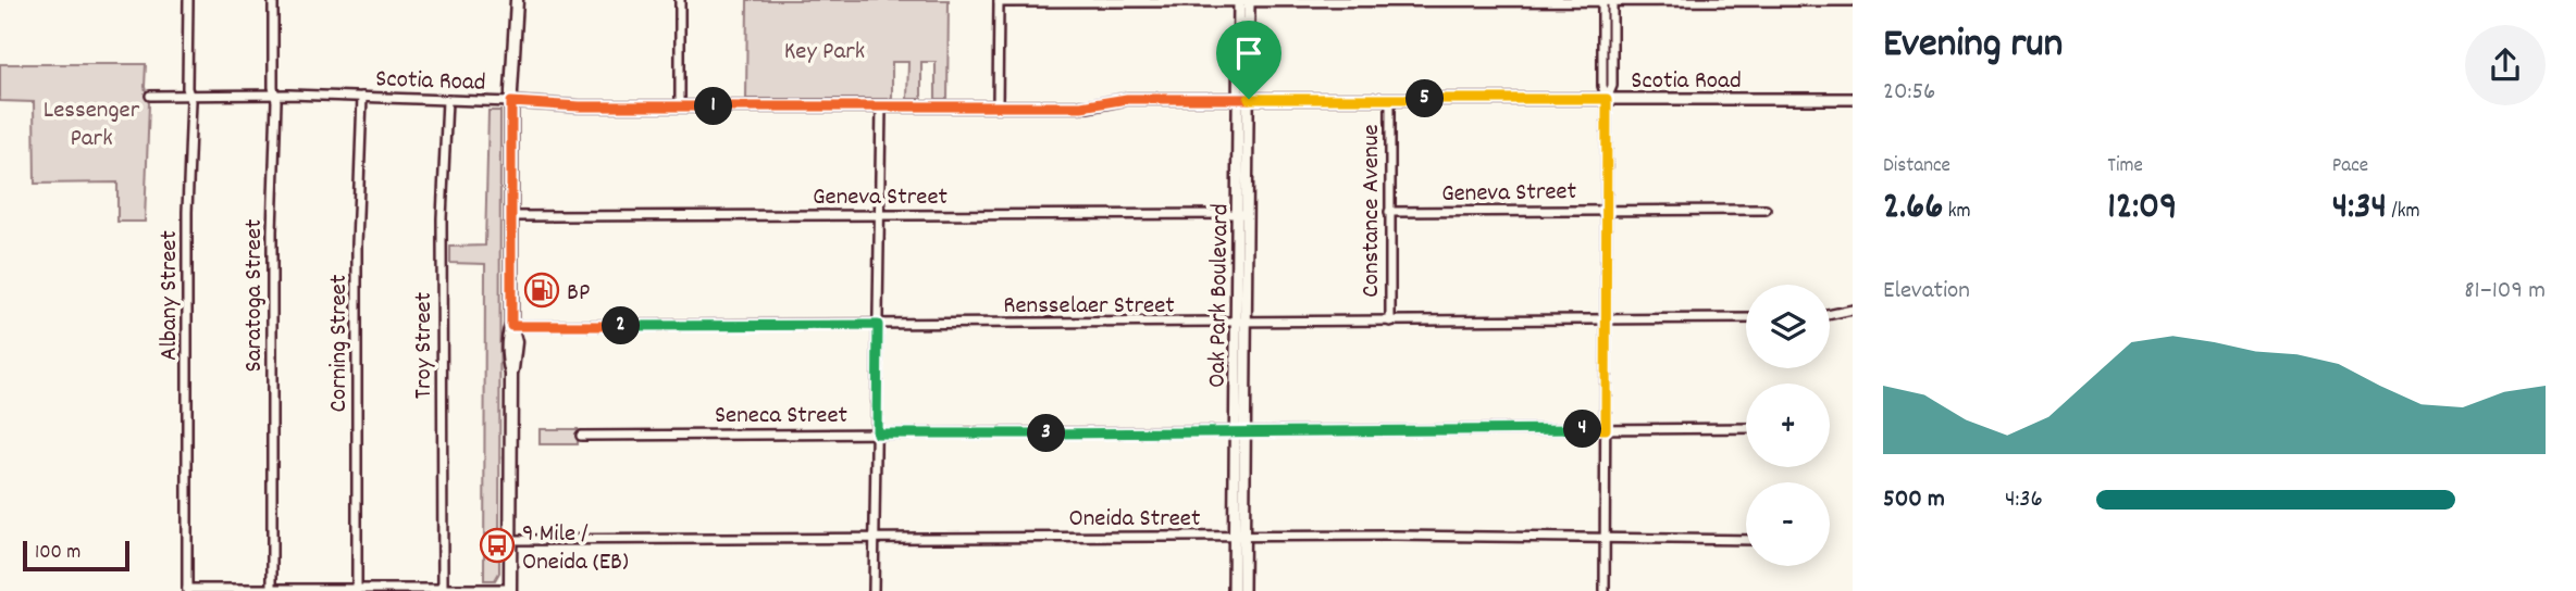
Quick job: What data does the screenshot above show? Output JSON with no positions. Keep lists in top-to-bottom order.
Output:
{
  "streets": {
    "street": [
      "Scotia Road",
      "Geneva Street",
      "Constance Avenue",
      "Albany Street",
      "Saratoga Street",
      "Oak Park Boulevard",
      "Rensselaer Street",
      "Corning Street",
      "Troy Street",
      "Seneca Street",
      "Oneida Street"
    ]
  },
  "crossings": [
    ["Scotia Road", "Constance Avenue"],
    ["Scotia Road", "Albany Street"],
    ["Scotia Road", "Saratoga Street"],
    ["Scotia Road", "Oak Park Boulevard"],
    ["Scotia Road", "Corning Street"],
    ["Scotia Road", "Troy Street"],
    ["Geneva Street", "Constance Avenue"],
    ["Geneva Street", "Oak Park Boulevard"],
    ["Constance Avenue", "Rensselaer Street"],
    ["Oak Park Boulevard", "Rensselaer Street"],
    ["Oak Park Boulevard", "Seneca Street"],
    ["Oak Park Boulevard", "Oneida Street"]
  ],
  "parks": ["Key Park", "Lessenger Park"],
  "places": {
    "fuel station": ["BP"],
    "bus stop": ["9 Mile / Oneida (EB)"]
  },
  "scale_bar": "100 m",
  "page": {
    "heading": ["Evening run", "20:56"],
    "pins": [
      "5",
      "1",
      "2",
      "4",
      "3"
    ],
    "stats": [
      ["Distance", "2.66 km"],
      ["Time", "12:09"],
      ["Pace", "4:34 /km"]
    ],
    "chart": ["Elevation", "81–109 m"],
    "map_buttons": ["+", "−"],
    "list": [
      {
        "name": "500 m",
        "note": "4:36"
      }
    ],
    "scale": "100 m"
  }
}
